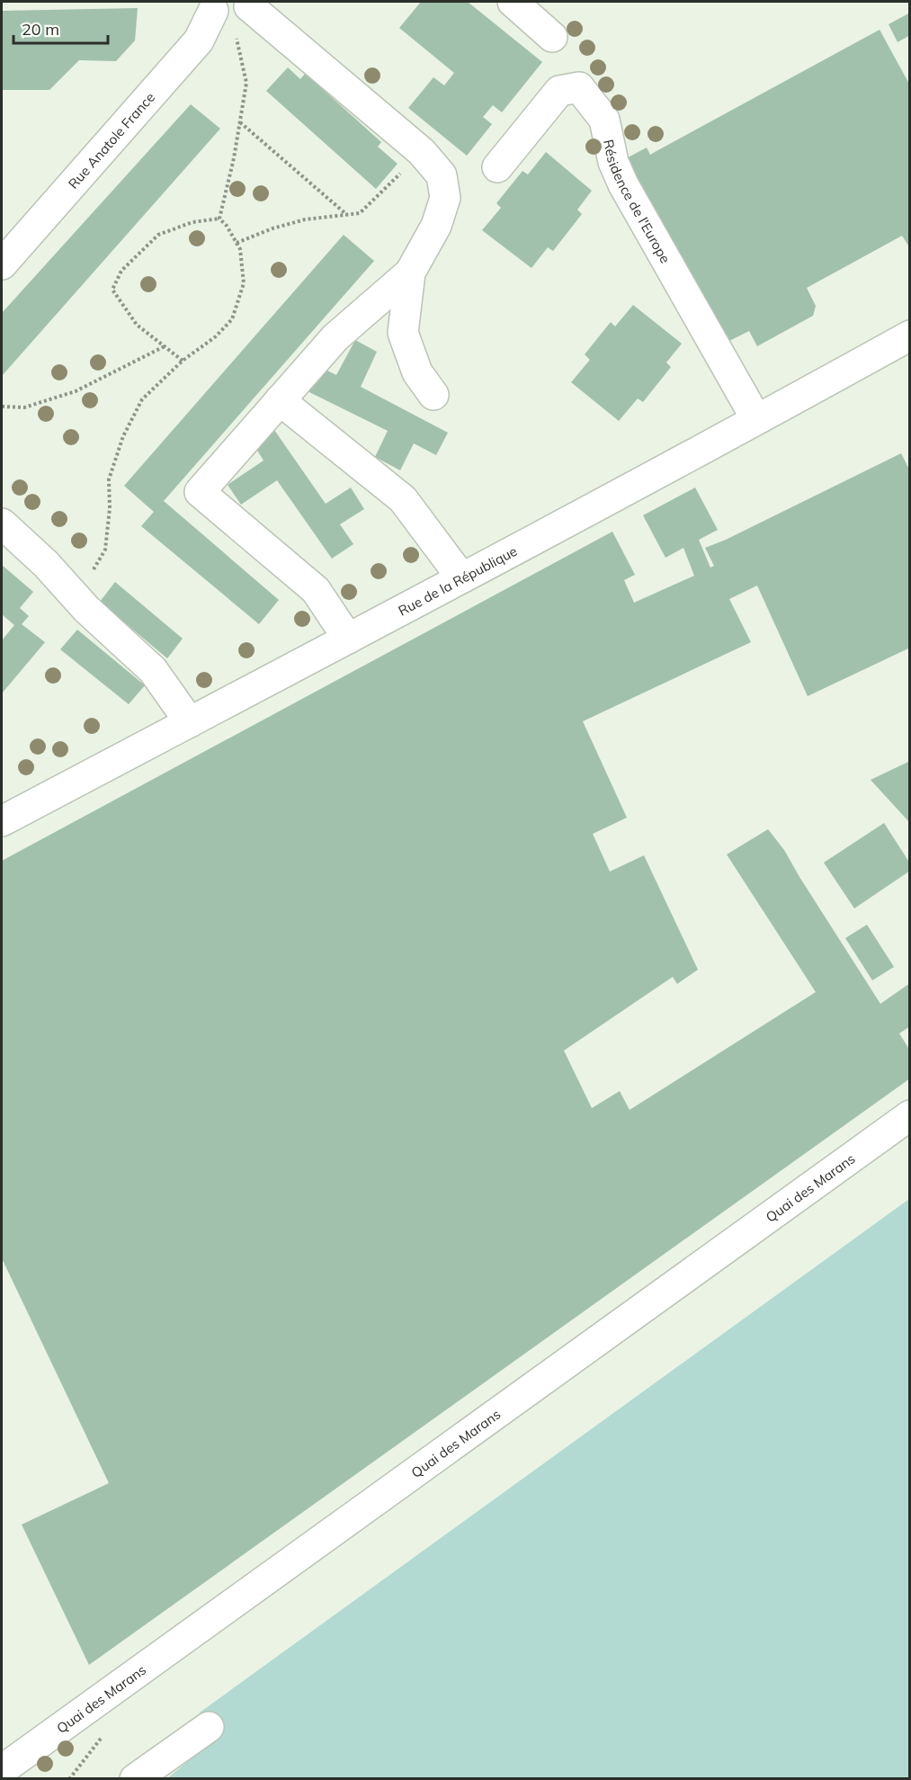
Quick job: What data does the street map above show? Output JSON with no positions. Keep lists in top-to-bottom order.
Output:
{
  "streets": {
    "street": [
      "Rue Anatole France",
      "Résidence de l'Europe",
      "Rue de la République",
      "Quai des Marans"
    ]
  },
  "crossings": [
    ["Résidence de l'Europe", "Rue de la République"]
  ],
  "scale_bar": "20 m"
}
